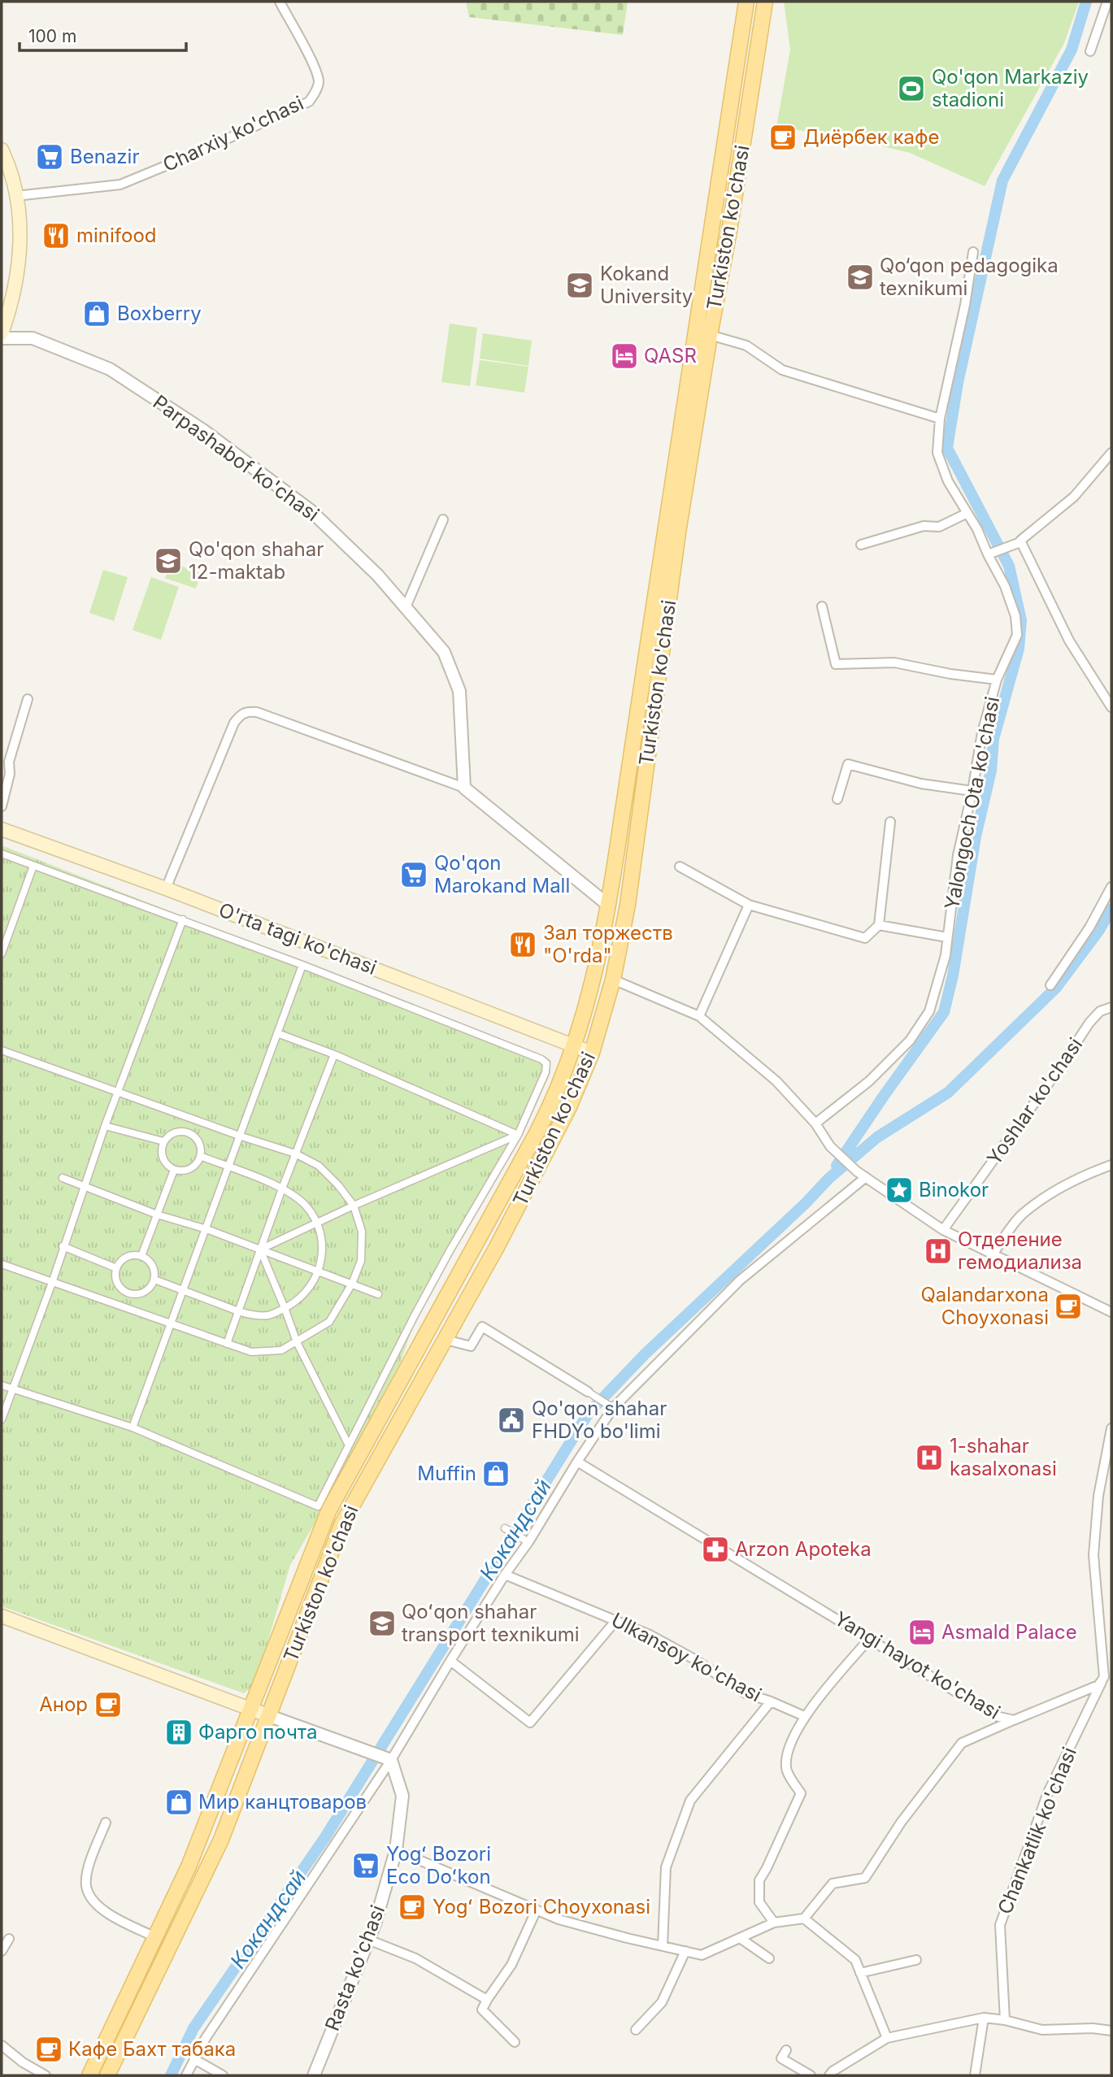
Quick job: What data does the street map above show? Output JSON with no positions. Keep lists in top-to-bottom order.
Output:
{
  "streets": {
    "main road": ["Turkiston ko'chasi", "O'rta tagi ko'chasi"],
    "street": [
      "Charxiy ko'chasi",
      "Parpashabof ko'chasi",
      "Yalongoch Ota ko'chasi",
      "Yoshlar ko'chasi",
      "Ulkansoy ko'chasi",
      "Yangi hayot ko'chasi",
      "Chankatlik ko'chasi",
      "Rasta ko'chasi"
    ]
  },
  "crossings": [
    ["Turkiston ko'chasi", "O'rta tagi ko'chasi"],
    ["Yangi hayot ko'chasi", "Chankatlik ko'chasi"]
  ],
  "water": ["Кокандсай"],
  "places": {
    "sports": ["Qo'qon Markaziy stadioni"],
    "cafe": [
      "Диёрбек кафе",
      "Qalandarxona Choyxonasi",
      "Анор",
      "Yogʻ Bozori Choyxonasi",
      "Кафе Бахт табака"
    ],
    "supermarket": ["Benazir", "Qo'qon Marokand Mall", "Yogʻ Bozori Eco Doʻkon"],
    "restaurant": ["minifood", "Зал торжеств \"O'rda\""],
    "school or university": [
      "Qo‘qon pedagogika texnikumi",
      "Kokand University",
      "Qo'qon shahar 12-maktab",
      "Qoʻqon shahar transport texnikumi"
    ],
    "shop": ["Boxberry", "Muffin", "Мир канцтоваров"],
    "hotel": ["QASR", "Asmald Palace"],
    "place": ["Binokor"],
    "hospital": ["Отделение гемодиализа", "1-shahar kasalxonasi"],
    "public building": ["Qo'qon shahar FHDYo bo'limi"],
    "pharmacy": ["Arzon Apoteka"],
    "building": ["Фарго почта"]
  },
  "scale_bar": "100 m"
}
